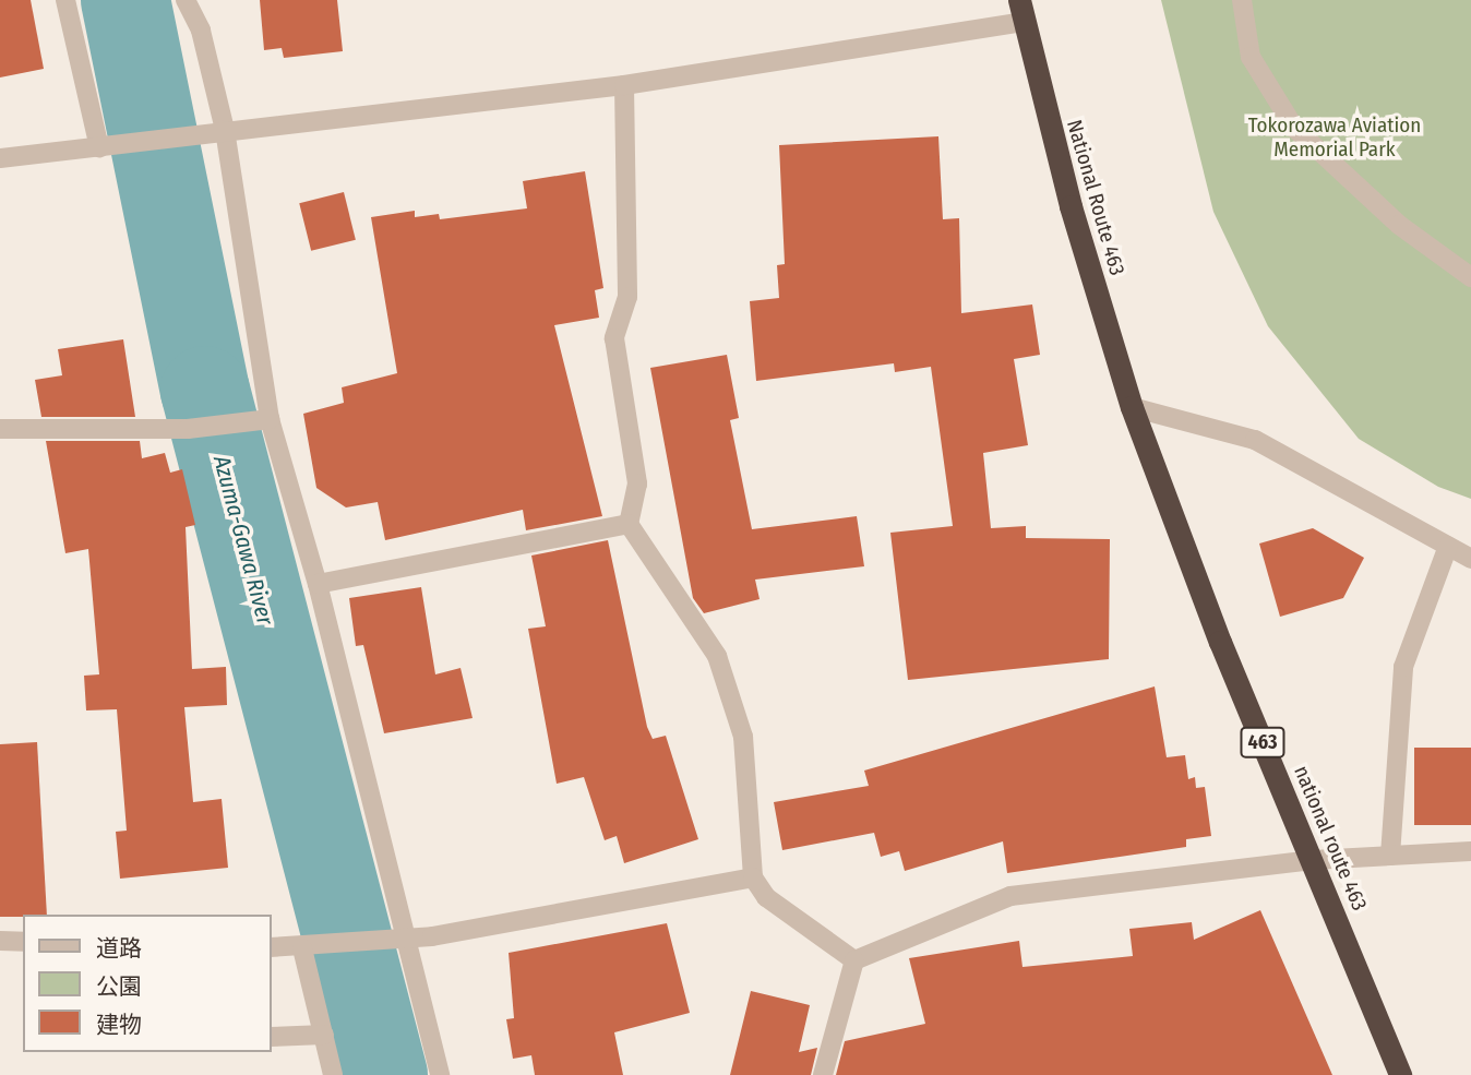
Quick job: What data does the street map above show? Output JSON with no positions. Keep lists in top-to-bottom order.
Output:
{
  "streets": {
    "highway": ["National Route 463", "463", "national route 463"]
  },
  "crossings": [
    ["National Route 463", "national route 463"]
  ],
  "water": ["Azuma-Gawa River"],
  "parks": ["Tokorozawa Aviation Memorial Park"],
  "legend": ["道路", "公園", "建物"]
}
